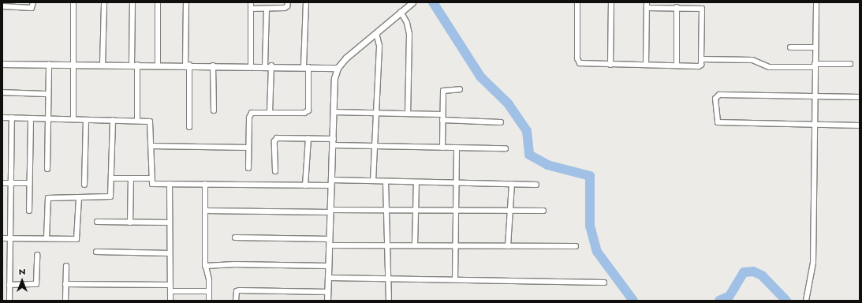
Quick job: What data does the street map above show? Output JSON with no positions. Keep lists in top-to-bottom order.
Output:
{
  "north": "top"
}
